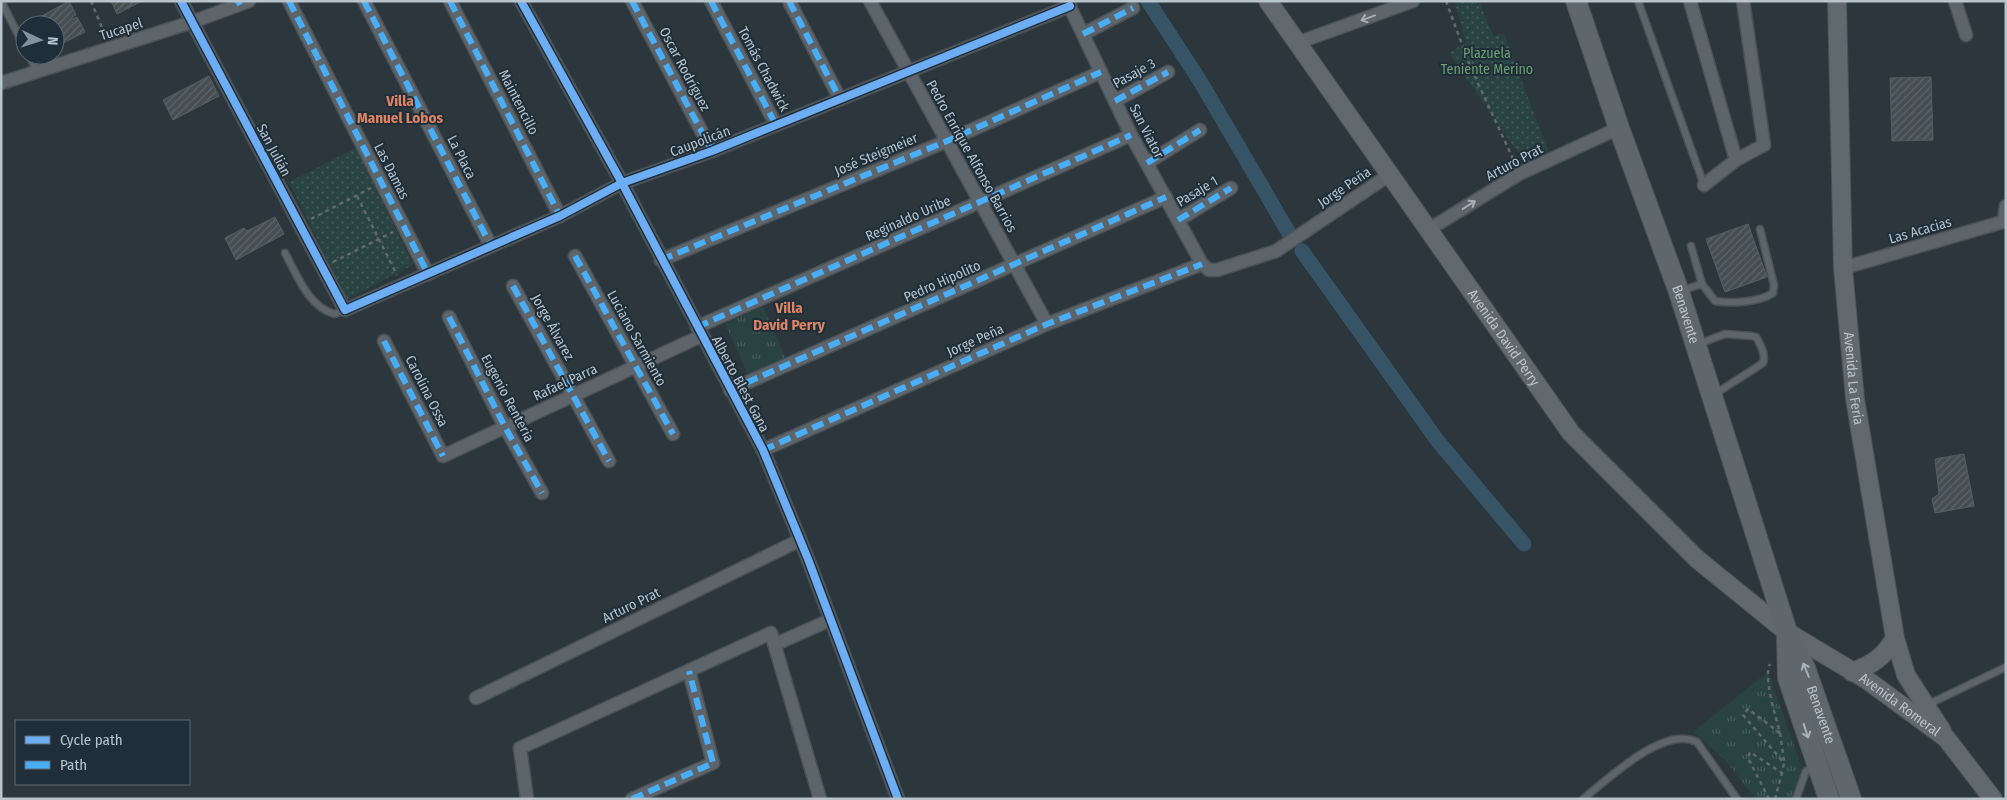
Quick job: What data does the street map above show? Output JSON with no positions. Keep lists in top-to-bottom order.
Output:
{
  "streets": {
    "main road": [
      "Benavente",
      "Avenida David Perry",
      "Avenida La Feria",
      "Avenida Romeral"
    ],
    "street": [
      "Tucapel",
      "Oscar Rodríguez",
      "Tomás Chadwick",
      "Pasaje 3",
      "Maintencillo",
      "San Viator",
      "Caupolicán",
      "San Julián",
      "José Steigmeier",
      "Pedro Enrique Alfonso Barrios",
      "La Placa",
      "Arturo Prat",
      "Las Damas",
      "Jorge Peña",
      "Pasaje 1",
      "Reginaldo Uribe",
      "Las Acacias",
      "Pedro Hipolito",
      "Jorge Álvarez",
      "Luciano Sarmiento",
      "Rafael Parra",
      "Alberto Blest Gana",
      "Carolina Ossa",
      "Eugenio Renteria"
    ]
  },
  "crossings": [
    ["Tucapel", "San Julián"],
    ["Oscar Rodríguez", "Caupolicán"],
    ["Tomás Chadwick", "Caupolicán"],
    ["Pasaje 3", "San Viator"],
    ["Maintencillo", "Caupolicán"],
    ["San Viator", "Caupolicán"],
    ["San Viator", "José Steigmeier"],
    ["San Viator", "Jorge Peña"],
    ["San Viator", "Pasaje 1"],
    ["San Viator", "Reginaldo Uribe"],
    ["San Viator", "Pedro Hipolito"],
    ["Caupolicán", "San Julián"],
    ["Caupolicán", "Pedro Enrique Alfonso Barrios"],
    ["Caupolicán", "La Placa"],
    ["Caupolicán", "Las Damas"],
    ["Caupolicán", "Alberto Blest Gana"],
    ["José Steigmeier", "Pedro Enrique Alfonso Barrios"],
    ["José Steigmeier", "Alberto Blest Gana"],
    ["Pedro Enrique Alfonso Barrios", "Jorge Peña"],
    ["Pedro Enrique Alfonso Barrios", "Reginaldo Uribe"],
    ["Pedro Enrique Alfonso Barrios", "Pedro Hipolito"],
    ["Arturo Prat", "Benavente"],
    ["Arturo Prat", "Avenida David Perry"],
    ["Arturo Prat", "Alberto Blest Gana"],
    ["Jorge Peña", "Avenida David Perry"],
    ["Jorge Peña", "Alberto Blest Gana"],
    ["Reginaldo Uribe", "Rafael Parra"],
    ["Reginaldo Uribe", "Alberto Blest Gana"],
    ["Las Acacias", "Avenida La Feria"],
    ["Pedro Hipolito", "Alberto Blest Gana"],
    ["Benavente", "Avenida David Perry"],
    ["Benavente", "Avenida Romeral"],
    ["Jorge Álvarez", "Rafael Parra"],
    ["Luciano Sarmiento", "Rafael Parra"],
    ["Avenida David Perry", "Avenida Romeral"],
    ["Avenida La Feria", "Avenida Romeral"],
    ["Rafael Parra", "Alberto Blest Gana"],
    ["Rafael Parra", "Carolina Ossa"],
    ["Rafael Parra", "Eugenio Renteria"]
  ],
  "districts": ["Villa Manuel Lobos", "Villa David Perry"],
  "parks": ["Plazuela Teniente Merino"],
  "legend": ["Cycle path", "Path"],
  "north": "right"
}
